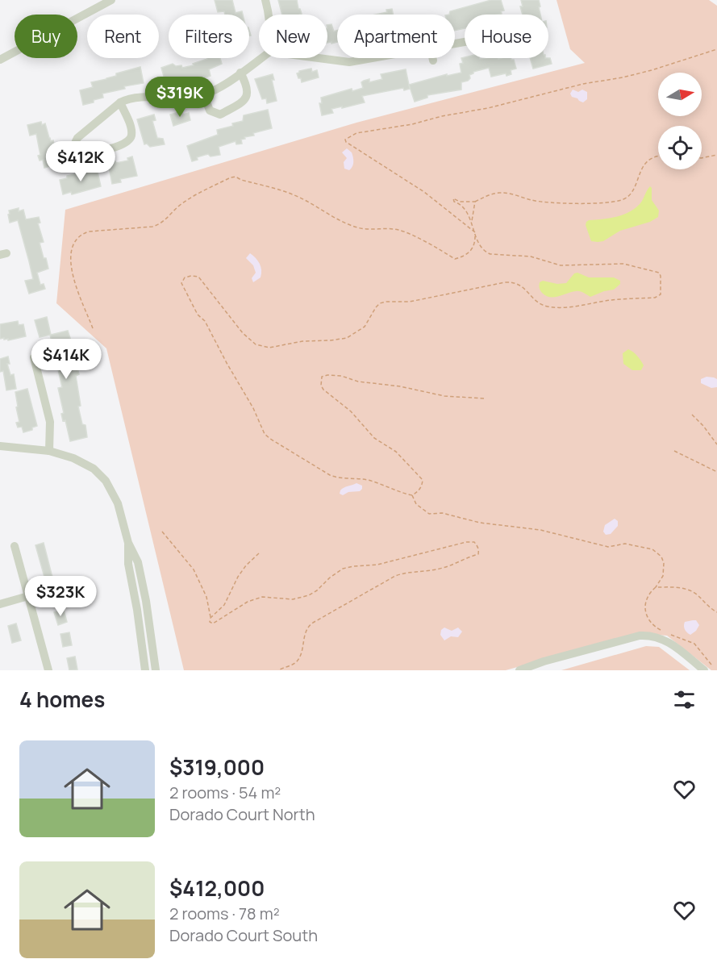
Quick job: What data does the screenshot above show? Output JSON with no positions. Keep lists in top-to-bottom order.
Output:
{
  "north": "right",
  "page": {
    "chip": [
      "Buy",
      "Rent",
      "Filters",
      "New",
      "Apartment",
      "House"
    ],
    "price": [
      "$319K",
      "$412K",
      "$414K",
      "$323K"
    ],
    "heading": "4 homes",
    "list": [
      {
        "name": "$319,000",
        "note": "2 rooms · 54 m² · Dorado Court North"
      },
      {
        "name": "$412,000",
        "note": "2 rooms · 78 m² · Dorado Court South"
      }
    ]
  }
}
